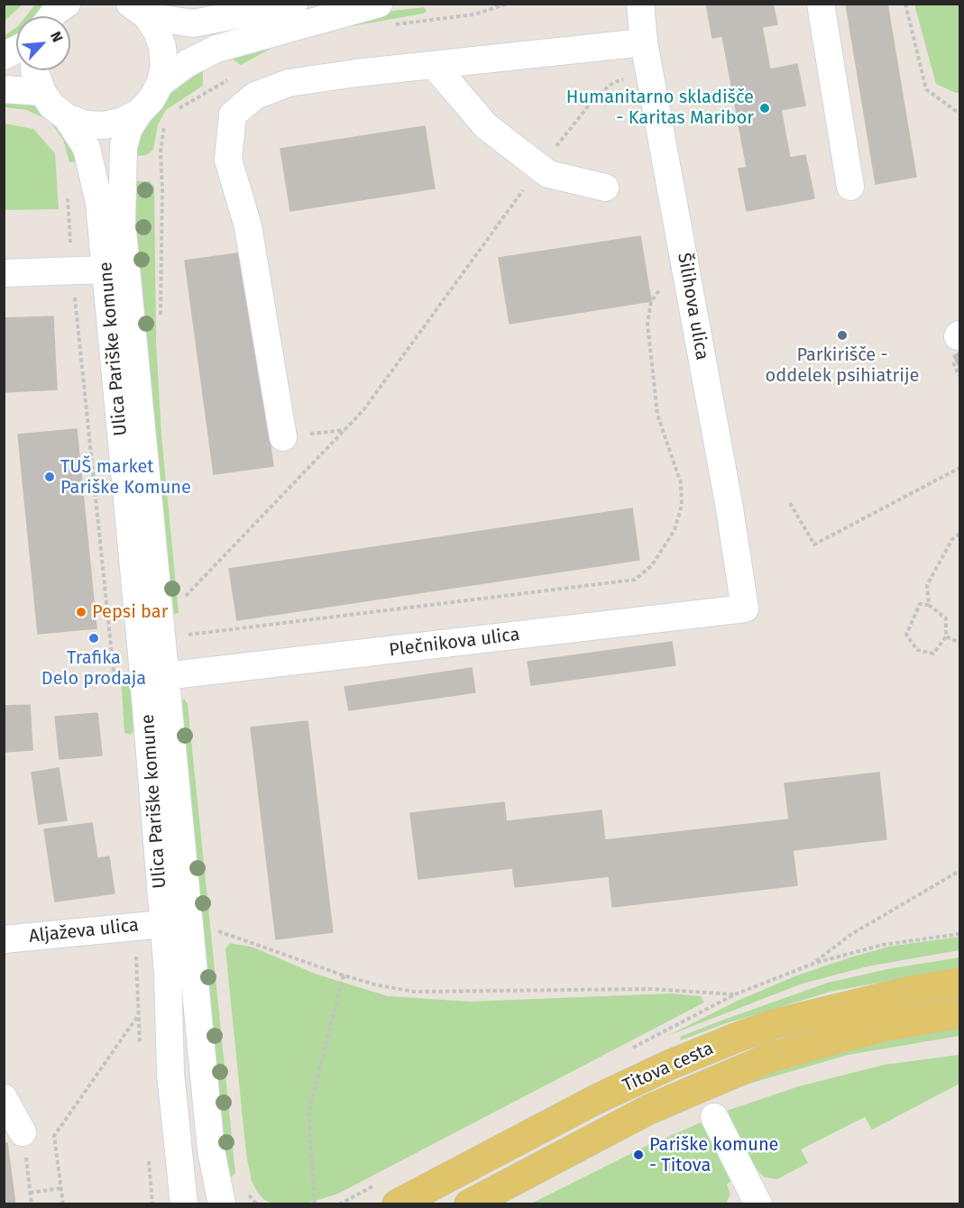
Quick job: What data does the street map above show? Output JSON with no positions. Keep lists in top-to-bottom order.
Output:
{
  "streets": {
    "main road": ["Titova cesta"],
    "street": [
      "Šilihova ulica",
      "Ulica Pariške komune",
      "Plečnikova ulica",
      "Aljaževa ulica"
    ]
  },
  "crossings": [
    ["Šilihova ulica", "Plečnikova ulica"],
    ["Ulica Pariške komune", "Aljaževa ulica"]
  ],
  "places": [
    "Humanitarno skladišče - Karitas Maribor",
    "Parkirišče - oddelek psihiatrije",
    "TUŠ market Pariške Komune",
    "Pepsi bar",
    "Trafika Delo prodaja",
    "Pariške komune - Titova"
  ],
  "north": "top right"
}
